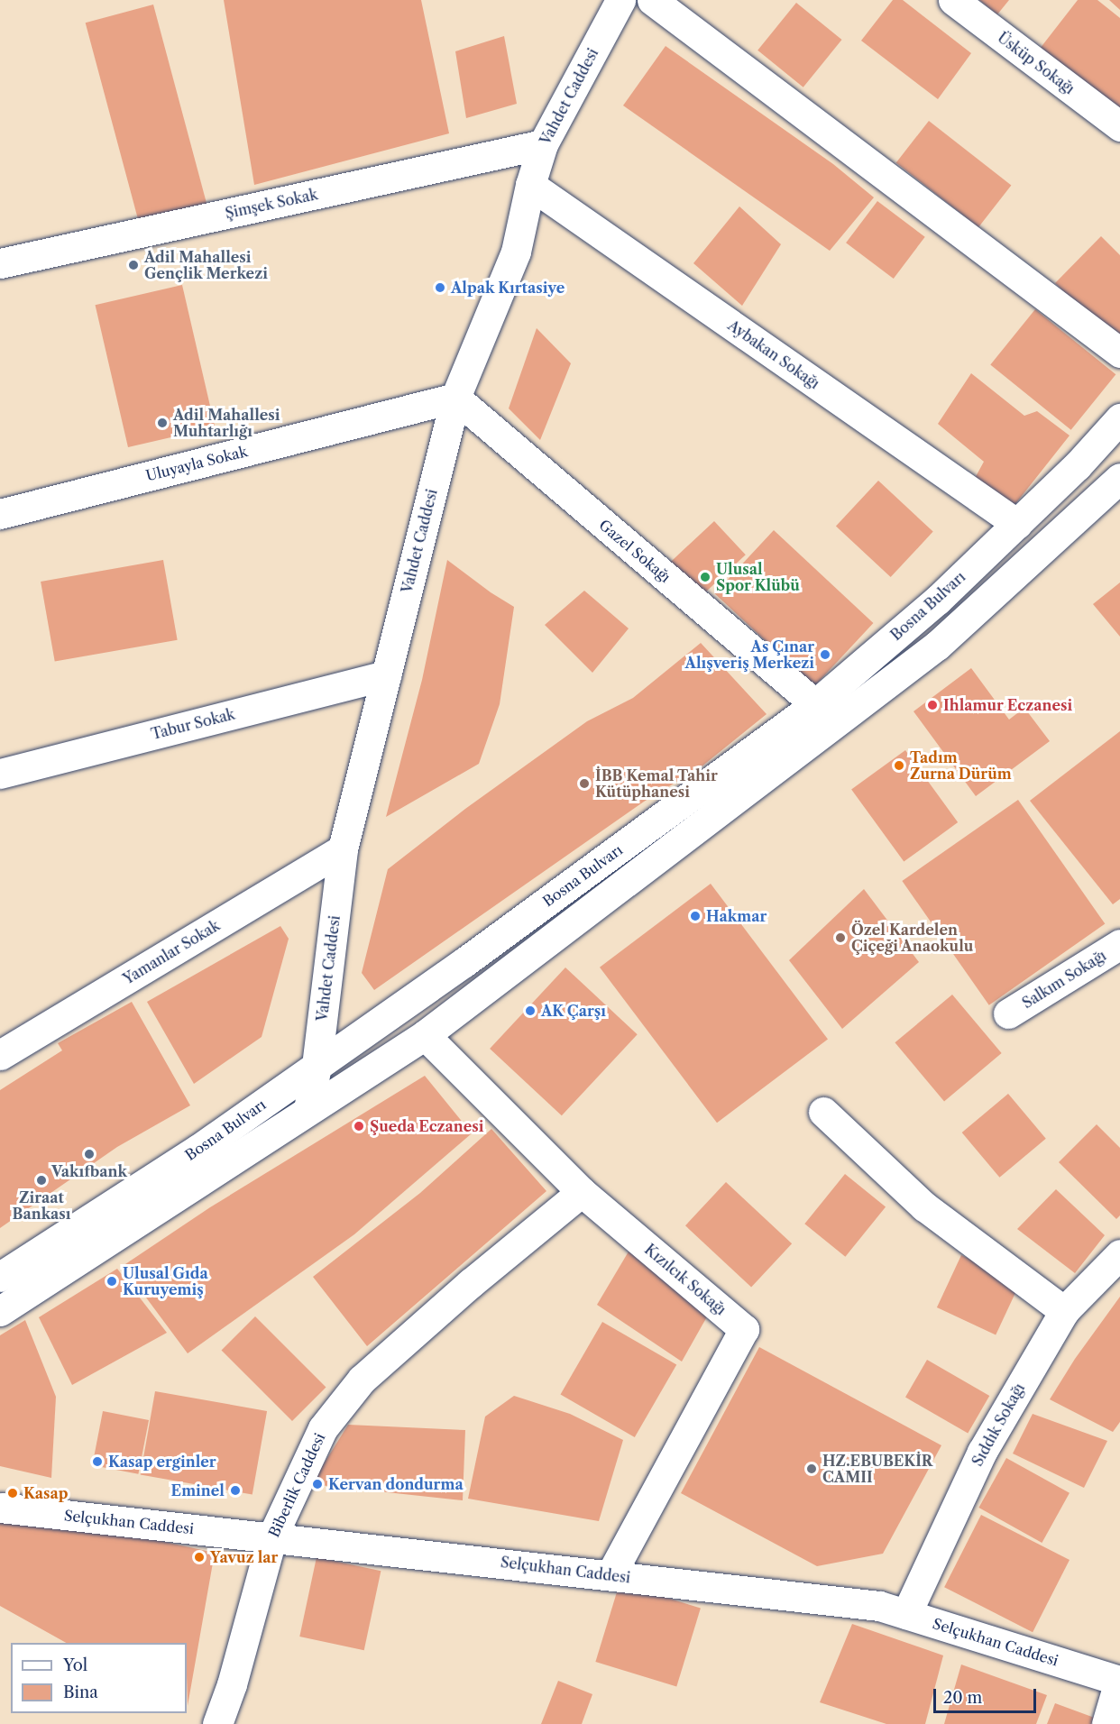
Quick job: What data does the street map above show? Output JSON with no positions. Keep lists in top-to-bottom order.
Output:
{
  "streets": {
    "street": [
      "Üsküp Sokağı",
      "Vahdet Caddesi",
      "Şimşek Sokak",
      "Aybakan Sokağı",
      "Uluyayla Sokak",
      "Gazel Sokağı",
      "Bosna Bulvarı",
      "Tabur Sokak",
      "Yamanlar Sokak",
      "Salkım Sokağı",
      "Kızılcık Sokağı",
      "Sıddık Sokağı",
      "Biberlik Caddesi",
      "Selçukhan Caddesi"
    ]
  },
  "crossings": [
    ["Vahdet Caddesi", "Şimşek Sokak"],
    ["Vahdet Caddesi", "Aybakan Sokağı"],
    ["Vahdet Caddesi", "Uluyayla Sokak"],
    ["Vahdet Caddesi", "Gazel Sokağı"],
    ["Vahdet Caddesi", "Bosna Bulvarı"],
    ["Vahdet Caddesi", "Tabur Sokak"],
    ["Vahdet Caddesi", "Yamanlar Sokak"],
    ["Aybakan Sokağı", "Bosna Bulvarı"],
    ["Uluyayla Sokak", "Gazel Sokağı"],
    ["Gazel Sokağı", "Bosna Bulvarı"],
    ["Bosna Bulvarı", "Kızılcık Sokağı"],
    ["Kızılcık Sokağı", "Biberlik Caddesi"],
    ["Kızılcık Sokağı", "Selçukhan Caddesi"],
    ["Sıddık Sokağı", "Selçukhan Caddesi"],
    ["Biberlik Caddesi", "Selçukhan Caddesi"]
  ],
  "places": [
    "Adil Mahallesi Gençlik Merkezi",
    "Alpak Kırtasiye",
    "Adil Mahallesi Muhtarlığı",
    "Ulusal Spor Klübü",
    "As Çınar Alışveriş Merkezi",
    "Ihlamur Eczanesi",
    "Tadım Zurna Dürüm",
    "İBB Kemal Tahir Kütüphanesi",
    "Hakmar",
    "Özel Kardelen Çiçeği Anaokulu",
    "AK Çarşı",
    "Şueda Eczanesi",
    "Vakıfbank",
    "Ziraat Bankası",
    "Ulusal Gıda Kuruyemiş",
    "Kasap erginler",
    "HZ.EBUBEKİR CAMII",
    "Kervan dondurma",
    "Eminel",
    "Kasap",
    "Yavuz lar"
  ],
  "legend": ["Yol", "Bina"],
  "scale_bar": "20 m"
}
